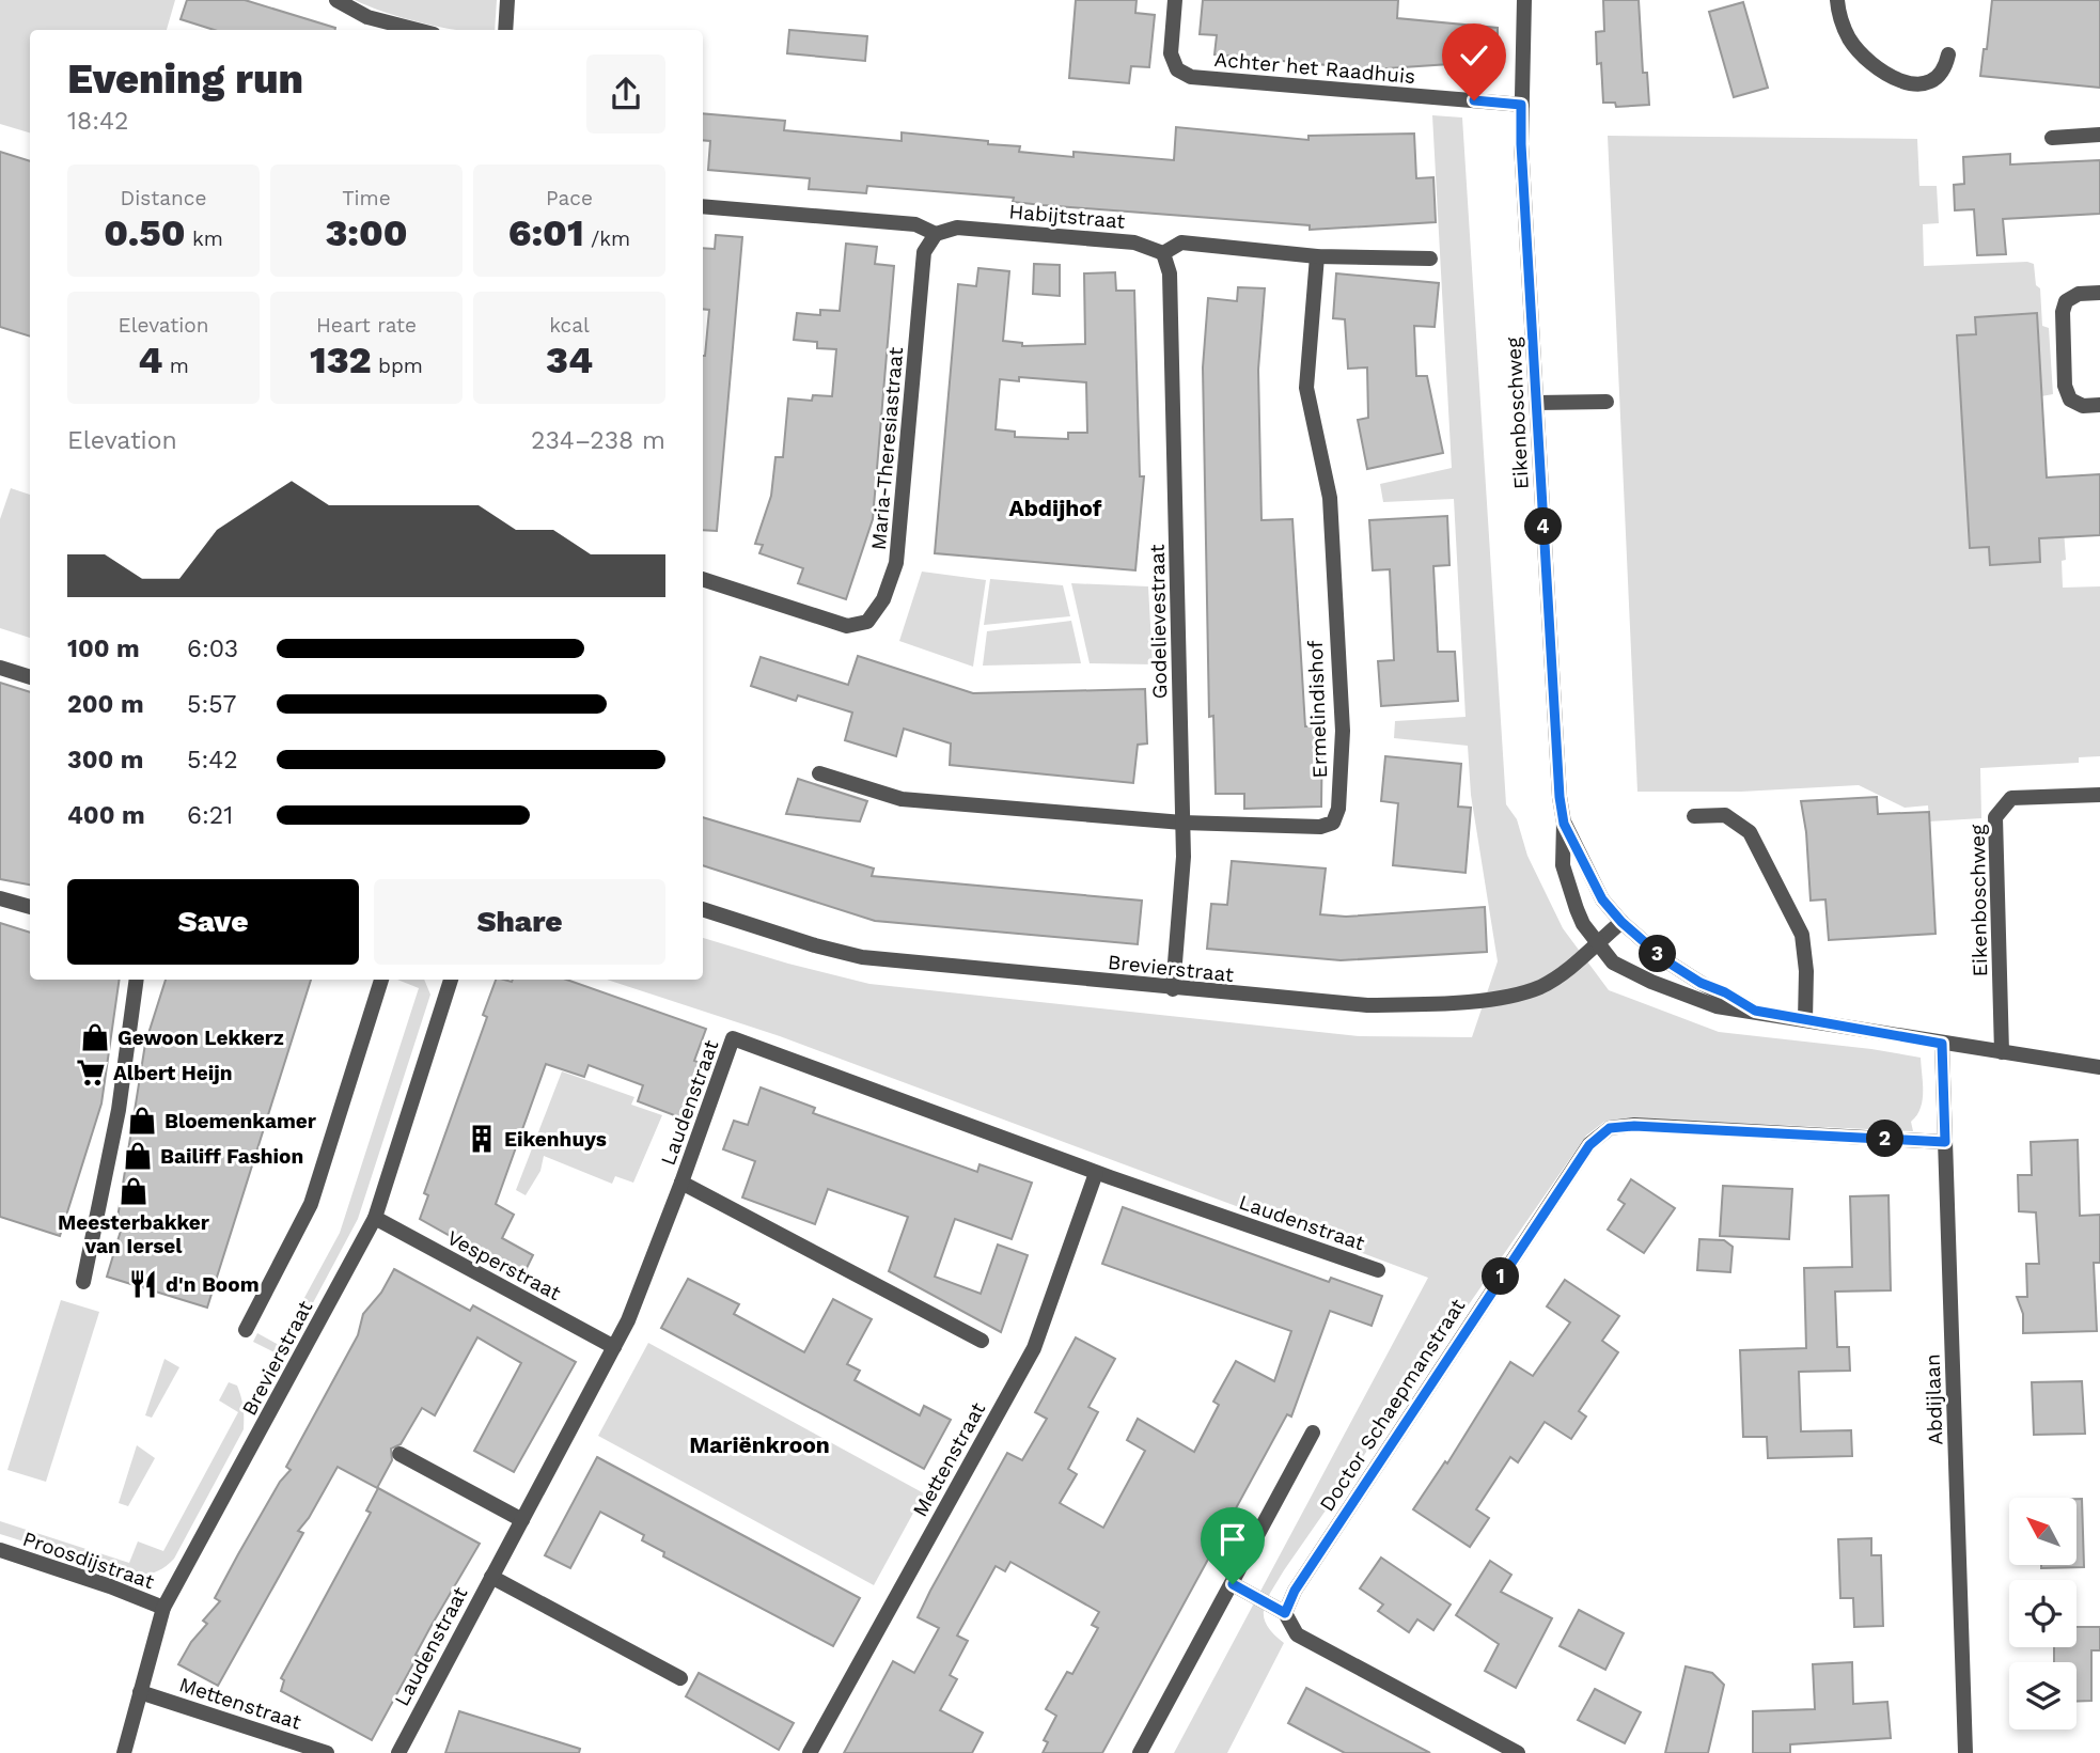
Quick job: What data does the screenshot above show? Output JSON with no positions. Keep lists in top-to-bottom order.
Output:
{
  "streets": {
    "street": [
      "Achter het Raadhuis",
      "Habijtstraat",
      "Eikenboschweg",
      "Maria-Theresiastraat",
      "Godelievestraat",
      "Ermelindishof",
      "Brevierstraat",
      "Laudenstraat",
      "Vesperstraat",
      "Abdijlaan",
      "Doctor Schaepmanstraat",
      "Mettenstraat",
      "Proosdijstraat"
    ]
  },
  "crossings": [
    ["Achter het Raadhuis", "Eikenboschweg"],
    ["Habijtstraat", "Maria-Theresiastraat"],
    ["Habijtstraat", "Godelievestraat"],
    ["Eikenboschweg", "Brevierstraat"],
    ["Eikenboschweg", "Abdijlaan"],
    ["Godelievestraat", "Ermelindishof"],
    ["Godelievestraat", "Brevierstraat"],
    ["Brevierstraat", "Vesperstraat"],
    ["Brevierstraat", "Mettenstraat"],
    ["Brevierstraat", "Proosdijstraat"],
    ["Laudenstraat", "Vesperstraat"],
    ["Laudenstraat", "Mettenstraat"],
    ["Abdijlaan", "Doctor Schaepmanstraat"]
  ],
  "districts": ["Abdijhof", "Mariënkroon"],
  "places": {
    "shop": [
      "Gewoon Lekkerz",
      "Bloemenkamer",
      "Bailiff Fashion",
      "Meesterbakker van Iersel"
    ],
    "supermarket": ["Albert Heijn"],
    "building": ["Eikenhuys"],
    "restaurant": ["d'n Boom"]
  },
  "north": "top left",
  "page": {
    "heading": ["Evening run", "18:42"],
    "stats": [
      ["Distance", "0.50 km"],
      ["Time", "3:00"],
      ["Pace", "6:01 /km"],
      ["Elevation", "4 m"],
      ["Heart rate", "132 bpm"],
      ["kcal", "34"]
    ],
    "chart": ["Elevation", "234–238 m"],
    "pins": [
      "4",
      "3",
      "2",
      "1"
    ],
    "list": [
      {
        "name": "100 m",
        "note": "6:03"
      },
      {
        "name": "200 m",
        "note": "5:57"
      },
      {
        "name": "300 m",
        "note": "5:42"
      },
      {
        "name": "400 m",
        "note": "6:21"
      }
    ],
    "buttons": ["Save", "Share"]
  }
}
